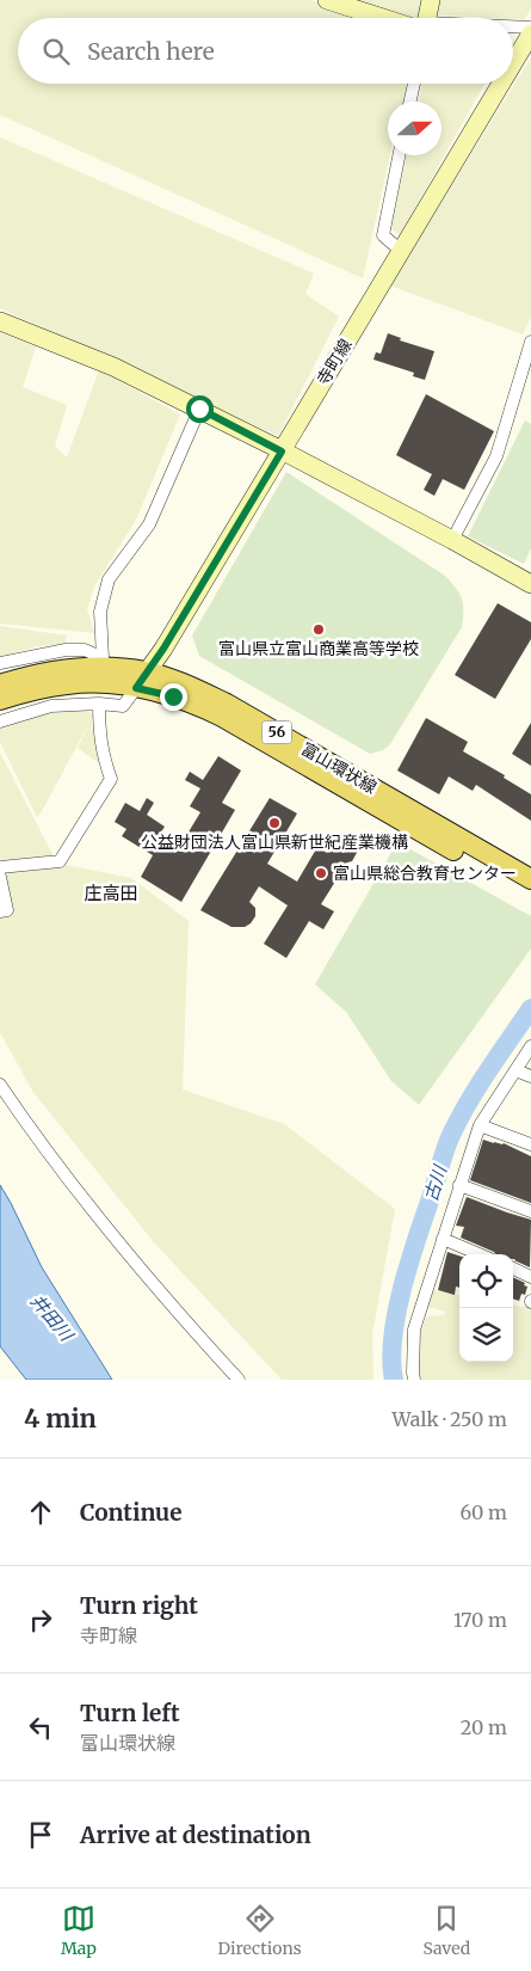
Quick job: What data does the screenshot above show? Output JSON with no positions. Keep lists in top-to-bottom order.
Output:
{
  "streets": {
    "main road": ["56", "富山環状線"],
    "street": ["寺町線"]
  },
  "crossings": [
    ["寺町線", "富山環状線"]
  ],
  "districts": ["庄高田"],
  "water": ["古川", "井田川"],
  "places": ["富山県立富山商業高等学校", "公益財団法人富山県新世紀産業機構", "富山県総合教育センター"],
  "north": "right",
  "page": {
    "search": "Search here",
    "heading": ["4 min", "Walk · 250 m"],
    "list": [
      ["Continue", "60 m"],
      ["Turn right", "寺町線", "170 m"],
      ["Turn left", "富山環状線", "20 m"],
      "Arrive at destination"
    ],
    "nav": ["Map", "Directions", "Saved"]
  }
}
